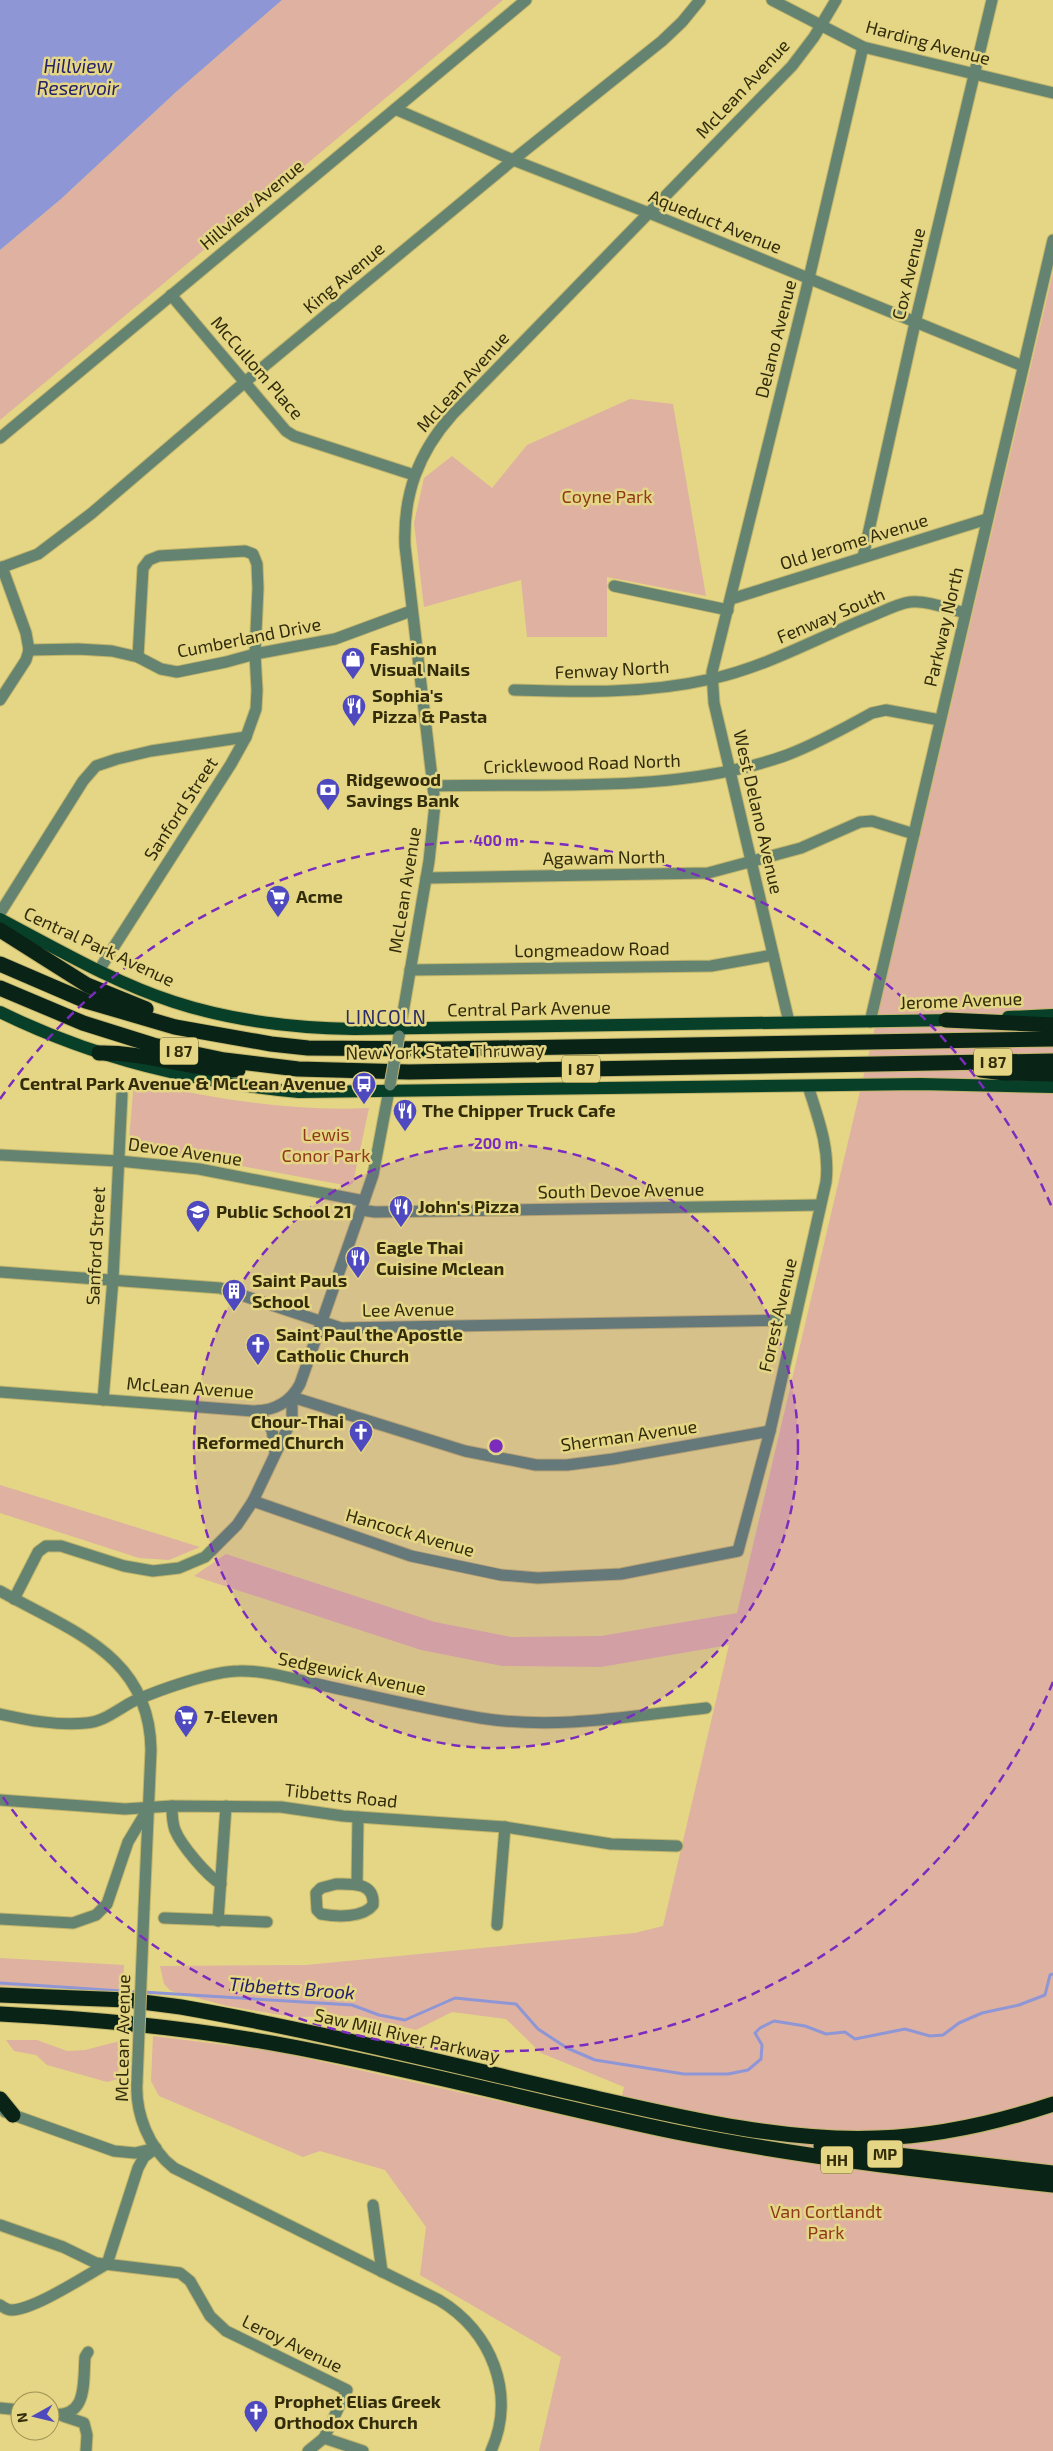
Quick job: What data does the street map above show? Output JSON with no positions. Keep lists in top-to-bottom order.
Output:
{
  "streets": {
    "highway": [
      "I 87",
      "New York State Thruway",
      "Saw Mill River Parkway",
      "MP",
      "HH"
    ],
    "main road": ["Central Park Avenue", "Jerome Avenue"],
    "street": [
      "Harding Avenue",
      "McLean Avenue",
      "Hillview Avenue",
      "Aqueduct Avenue",
      "Cox Avenue",
      "King Avenue",
      "Delano Avenue",
      "McCullom Place",
      "Old Jerome Avenue",
      "Fenway South",
      "Parkway North",
      "Cumberland Drive",
      "Fenway North",
      "Cricklewood Road North",
      "Sanford Street",
      "West Delano Avenue",
      "Agawam North",
      "Longmeadow Road",
      "Devoe Avenue",
      "South Devoe Avenue",
      "Lee Avenue",
      "Forest Avenue",
      "Sherman Avenue",
      "Hancock Avenue",
      "Sedgewick Avenue",
      "Tibbetts Road",
      "Leroy Avenue"
    ]
  },
  "crossings": [
    ["Harding Avenue", "McLean Avenue"],
    ["Harding Avenue", "Cox Avenue"],
    ["Harding Avenue", "Delano Avenue"],
    ["McLean Avenue", "Aqueduct Avenue"],
    ["McLean Avenue", "McCullom Place"],
    ["McLean Avenue", "Cumberland Drive"],
    ["McLean Avenue", "Cricklewood Road North"],
    ["McLean Avenue", "Sanford Street"],
    ["McLean Avenue", "Agawam North"],
    ["McLean Avenue", "Central Park Avenue"],
    ["McLean Avenue", "Longmeadow Road"],
    ["McLean Avenue", "Devoe Avenue"],
    ["McLean Avenue", "South Devoe Avenue"],
    ["McLean Avenue", "Lee Avenue"],
    ["McLean Avenue", "Sherman Avenue"],
    ["McLean Avenue", "Sedgewick Avenue"],
    ["McLean Avenue", "Tibbetts Road"],
    ["Hillview Avenue", "Aqueduct Avenue"],
    ["Hillview Avenue", "McCullom Place"],
    ["Aqueduct Avenue", "Cox Avenue"],
    ["Aqueduct Avenue", "King Avenue"],
    ["Aqueduct Avenue", "Delano Avenue"],
    ["Aqueduct Avenue", "Parkway North"],
    ["Cox Avenue", "Old Jerome Avenue"],
    ["King Avenue", "McCullom Place"],
    ["Delano Avenue", "Old Jerome Avenue"],
    ["Delano Avenue", "West Delano Avenue"],
    ["Old Jerome Avenue", "Parkway North"],
    ["Old Jerome Avenue", "West Delano Avenue"],
    ["Fenway South", "Parkway North"],
    ["Fenway South", "Fenway North"],
    ["Fenway South", "West Delano Avenue"],
    ["Parkway North", "Cricklewood Road North"],
    ["Parkway North", "Agawam North"],
    ["Parkway North", "Central Park Avenue"],
    ["Parkway North", "Jerome Avenue"],
    ["Cumberland Drive", "Sanford Street"],
    ["Fenway North", "West Delano Avenue"],
    ["Cricklewood Road North", "West Delano Avenue"],
    ["Sanford Street", "Central Park Avenue"],
    ["Sanford Street", "Devoe Avenue"],
    ["Sanford Street", "Lee Avenue"],
    ["West Delano Avenue", "Agawam North"],
    ["West Delano Avenue", "Central Park Avenue"],
    ["West Delano Avenue", "Longmeadow Road"],
    ["Central Park Avenue", "Jerome Avenue"],
    ["I 87", "New York State Thruway"],
    ["Devoe Avenue", "South Devoe Avenue"],
    ["South Devoe Avenue", "Forest Avenue"],
    ["Lee Avenue", "Forest Avenue"],
    ["Forest Avenue", "Sherman Avenue"],
    ["Forest Avenue", "Hancock Avenue"],
    ["Saw Mill River Parkway", "MP"],
    ["Saw Mill River Parkway", "HH"],
    ["MP", "HH"]
  ],
  "districts": ["LINCOLN"],
  "water": ["Hillview Reservoir", "Tibbetts Brook"],
  "parks": ["Coyne Park", "Lewis Conor Park", "Van Cortlandt Park"],
  "places": {
    "shop": ["Fashion Visual Nails"],
    "restaurant": [
      "Sophia's Pizza & Pasta",
      "The Chipper Truck Cafe",
      "John's Pizza",
      "Eagle Thai Cuisine Mclean"
    ],
    "bank": ["Ridgewood Savings Bank"],
    "supermarket": ["Acme", "7-Eleven"],
    "bus stop": ["Central Park Avenue & McLean Avenue"],
    "school or university": ["Public School 21"],
    "building": ["Saint Pauls School"],
    "church": ["Saint Paul the Apostle Catholic Church", "Chour-Thai Reformed Church", "Prophet Elias Greek Orthodox Church"]
  },
  "north": "left",
  "rings": ["400 m", "200 m"]
}
